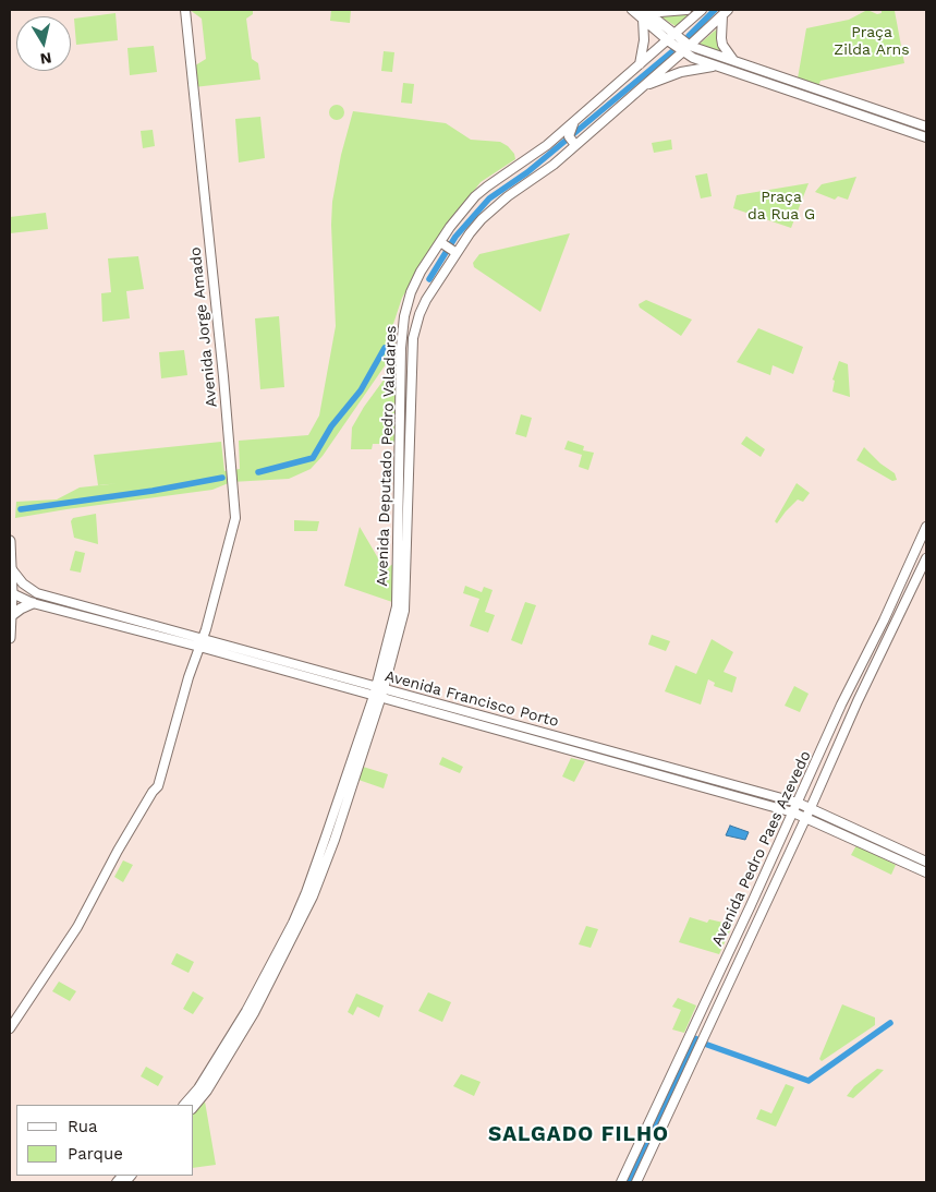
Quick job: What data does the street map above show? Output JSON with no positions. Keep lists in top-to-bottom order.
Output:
{
  "streets": {
    "main road": [
      "Avenida Jorge Amado",
      "Avenida Deputado Pedro Valadares",
      "Avenida Francisco Porto",
      "Avenida Pedro Paes Azevedo"
    ]
  },
  "crossings": [
    ["Avenida Jorge Amado", "Avenida Francisco Porto"],
    ["Avenida Deputado Pedro Valadares", "Avenida Francisco Porto"],
    ["Avenida Francisco Porto", "Avenida Pedro Paes Azevedo"]
  ],
  "districts": ["SALGADO FILHO"],
  "parks": ["Praça Zilda Arns", "Praça da Rua G"],
  "legend": ["Rua", "Parque"],
  "north": "bottom"
}
